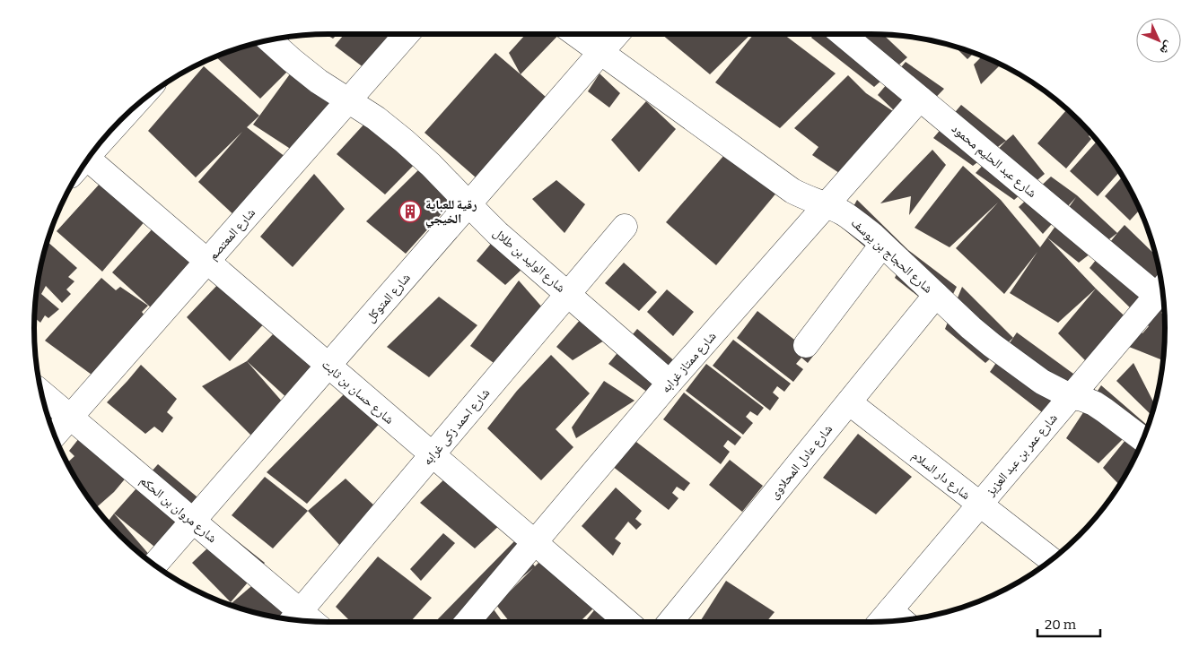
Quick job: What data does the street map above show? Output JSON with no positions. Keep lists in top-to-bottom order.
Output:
{
  "streets": {
    "street": [
      "شارع عبد الحليم محمود",
      "شارع المعتصم",
      "شارع الحجاج بن يوسف",
      "شارع الوليد بن طلال",
      "شارع المتوكل",
      "شارع ممتاز غرابه",
      "شارع حسان بن ثابت",
      "شارع احمد زكى غرابه",
      "شارع عمر بن عبد العزيز",
      "شارع عادل المحلاوى",
      "شارع دار السلام",
      "شارع مروان بن الحكم"
    ]
  },
  "crossings": [
    ["شارع عبد الحليم محمود", "شارع ممتاز غرابه"],
    ["شارع عبد الحليم محمود", "شارع عمر بن عبد العزيز"],
    ["شارع المعتصم", "شارع الوليد بن طلال"],
    ["شارع المعتصم", "شارع حسان بن ثابت"],
    ["شارع المعتصم", "شارع مروان بن الحكم"],
    ["شارع الحجاج بن يوسف", "شارع المتوكل"],
    ["شارع الحجاج بن يوسف", "شارع ممتاز غرابه"],
    ["شارع الحجاج بن يوسف", "شارع عمر بن عبد العزيز"],
    ["شارع الحجاج بن يوسف", "شارع عادل المحلاوى"],
    ["شارع الوليد بن طلال", "شارع المتوكل"],
    ["شارع الوليد بن طلال", "شارع ممتاز غرابه"],
    ["شارع الوليد بن طلال", "شارع احمد زكى غرابه"],
    ["شارع المتوكل", "شارع حسان بن ثابت"],
    ["شارع المتوكل", "شارع مروان بن الحكم"],
    ["شارع ممتاز غرابه", "شارع حسان بن ثابت"],
    ["شارع حسان بن ثابت", "شارع احمد زكى غرابه"],
    ["شارع احمد زكى غرابه", "شارع مروان بن الحكم"],
    ["شارع عمر بن عبد العزيز", "شارع دار السلام"],
    ["شارع عادل المحلاوى", "شارع دار السلام"]
  ],
  "places": {
    "building": ["رقية للعباية الخيجي"]
  },
  "scale_bar": "20 m",
  "north": "bottom right"
}
